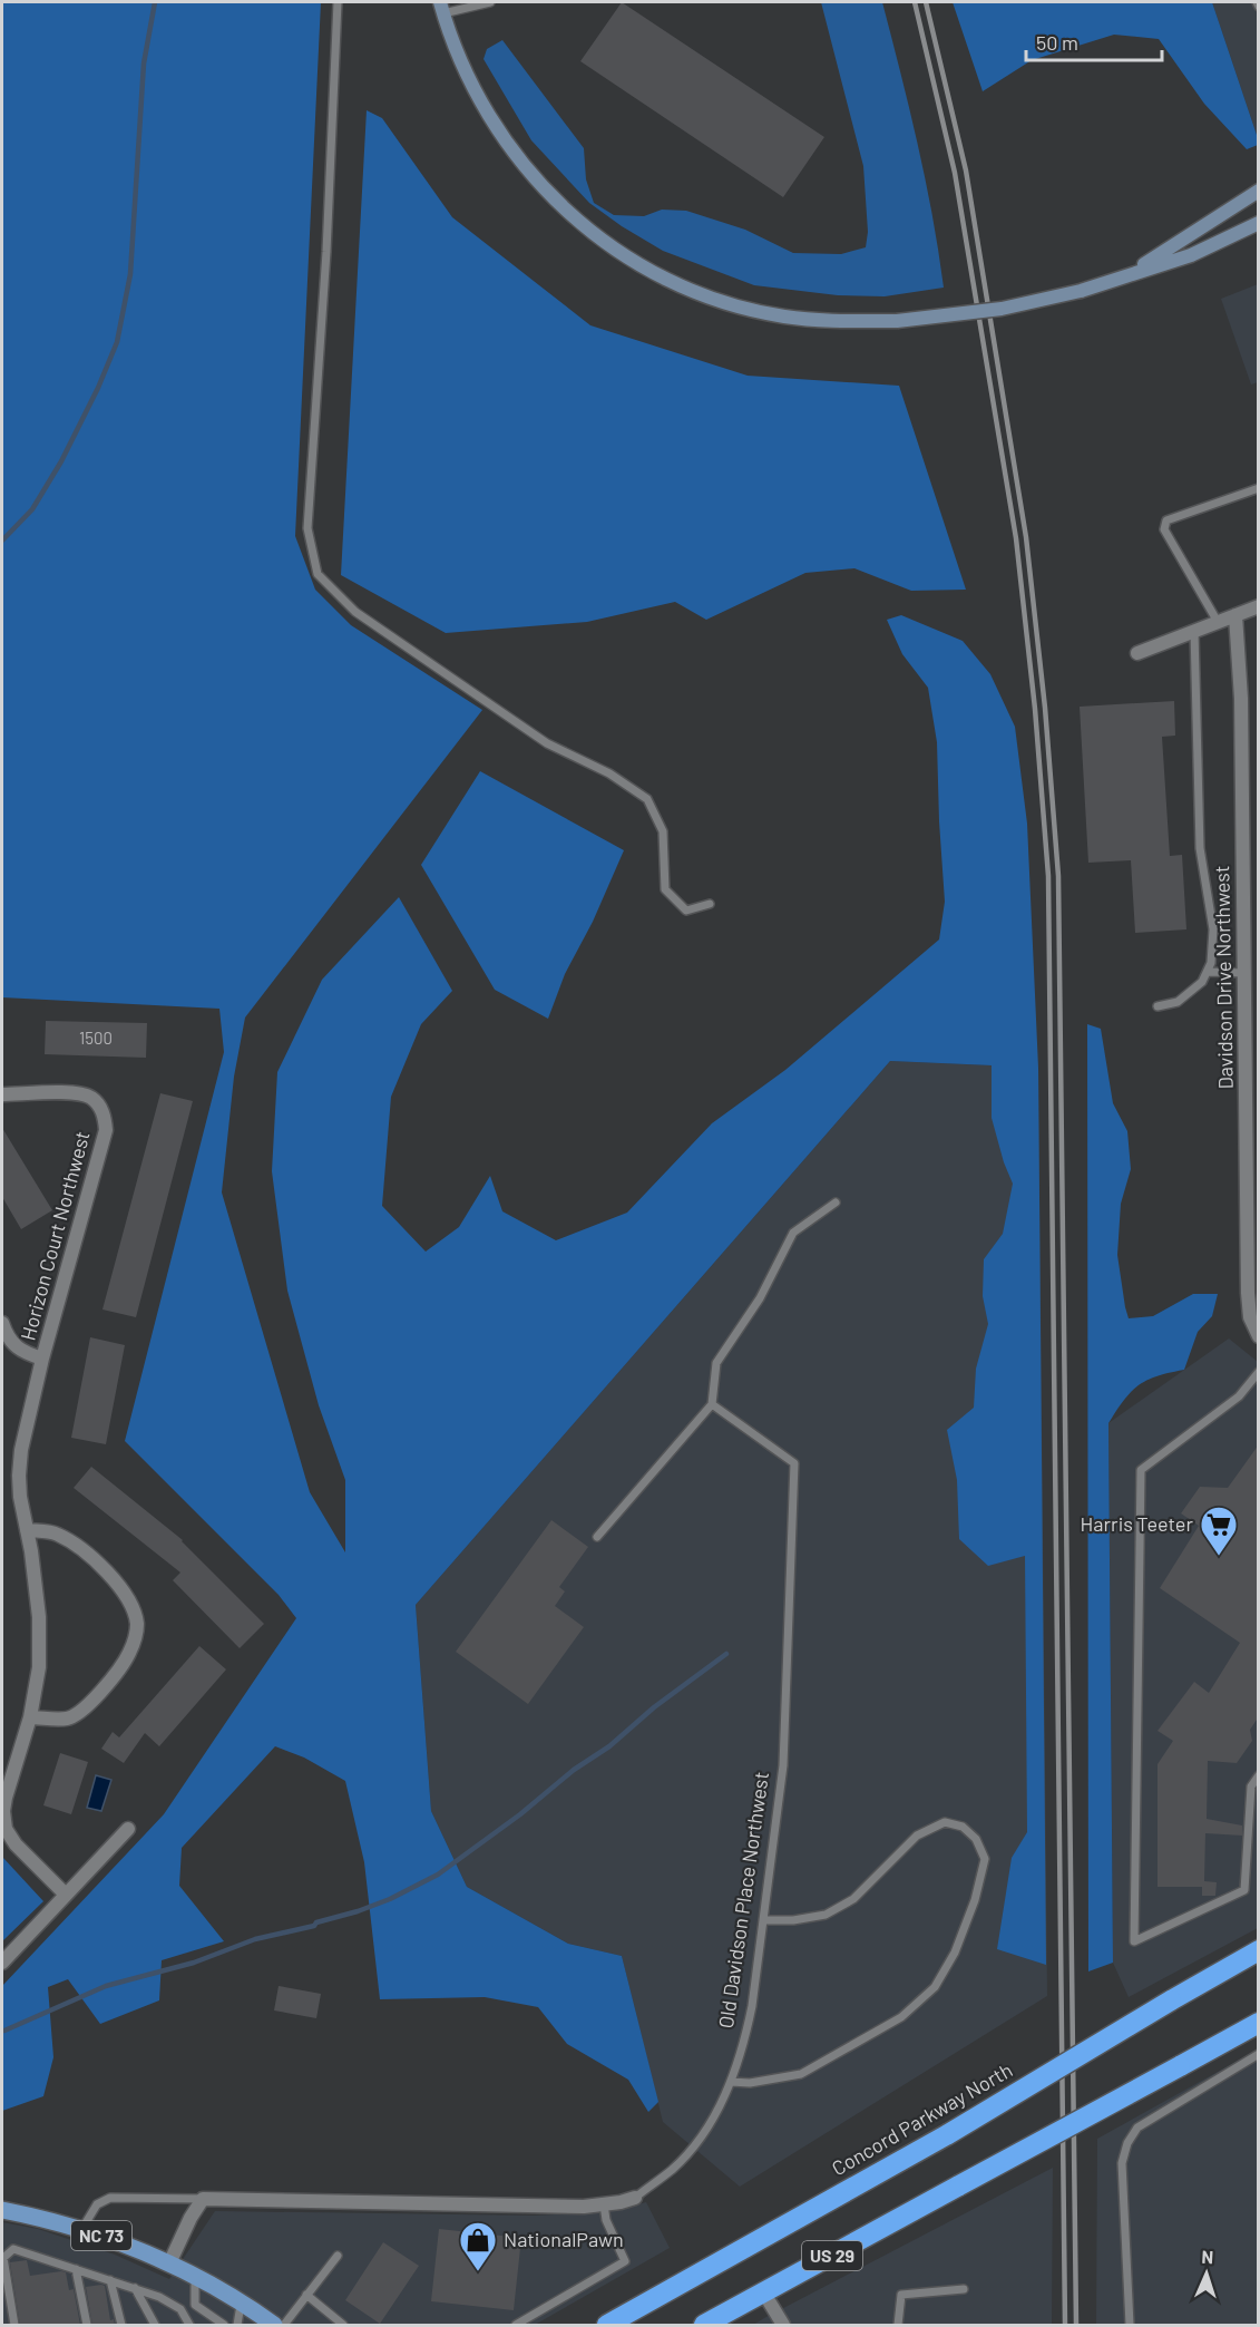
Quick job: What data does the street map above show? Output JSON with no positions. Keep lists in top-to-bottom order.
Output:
{
  "streets": {
    "highway": ["Concord Parkway North", "US 29"],
    "main road": ["NC 73"],
    "street": ["Davidson Drive Northwest", "Horizon Court Northwest", "Old Davidson Place Northwest"]
  },
  "places": {
    "supermarket": ["Harris Teeter"],
    "shop": ["NationalPawn"]
  },
  "house_numbers": ["1500"],
  "scale_bar": "50 m",
  "north": "top"
}
